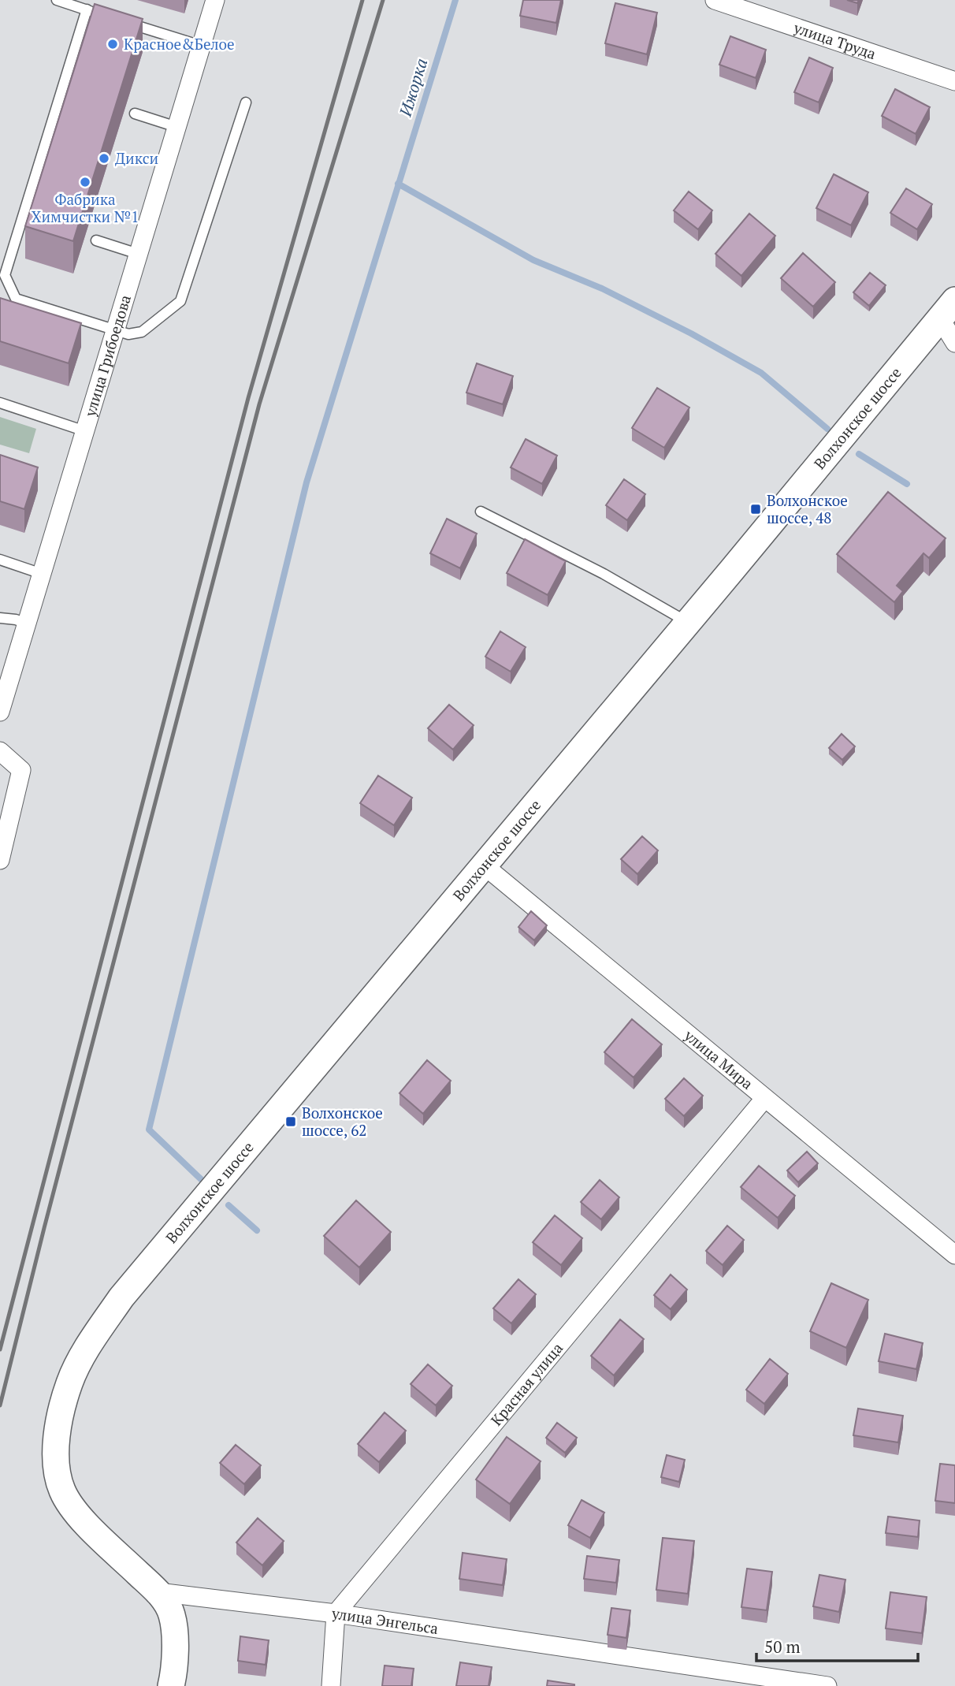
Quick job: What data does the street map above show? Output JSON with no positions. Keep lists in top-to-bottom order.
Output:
{
  "streets": {
    "street": [
      "улица Труда",
      "улица Грибоедова",
      "Волхонское шоссе",
      "улица Мира",
      "Красная улица",
      "улица Энгельса"
    ]
  },
  "crossings": [
    ["Волхонское шоссе", "улица Мира"],
    ["Волхонское шоссе", "улица Энгельса"],
    ["улица Мира", "Красная улица"],
    ["Красная улица", "улица Энгельса"]
  ],
  "water": ["Ижорка"],
  "places": {
    "other": ["Красное&Белое", "Дикси", "Фабрика Химчистки №1"],
    "transit": ["Волхонское шоссе, 48", "Волхонское шоссе, 62"]
  },
  "scale_bar": "50 m"
}
